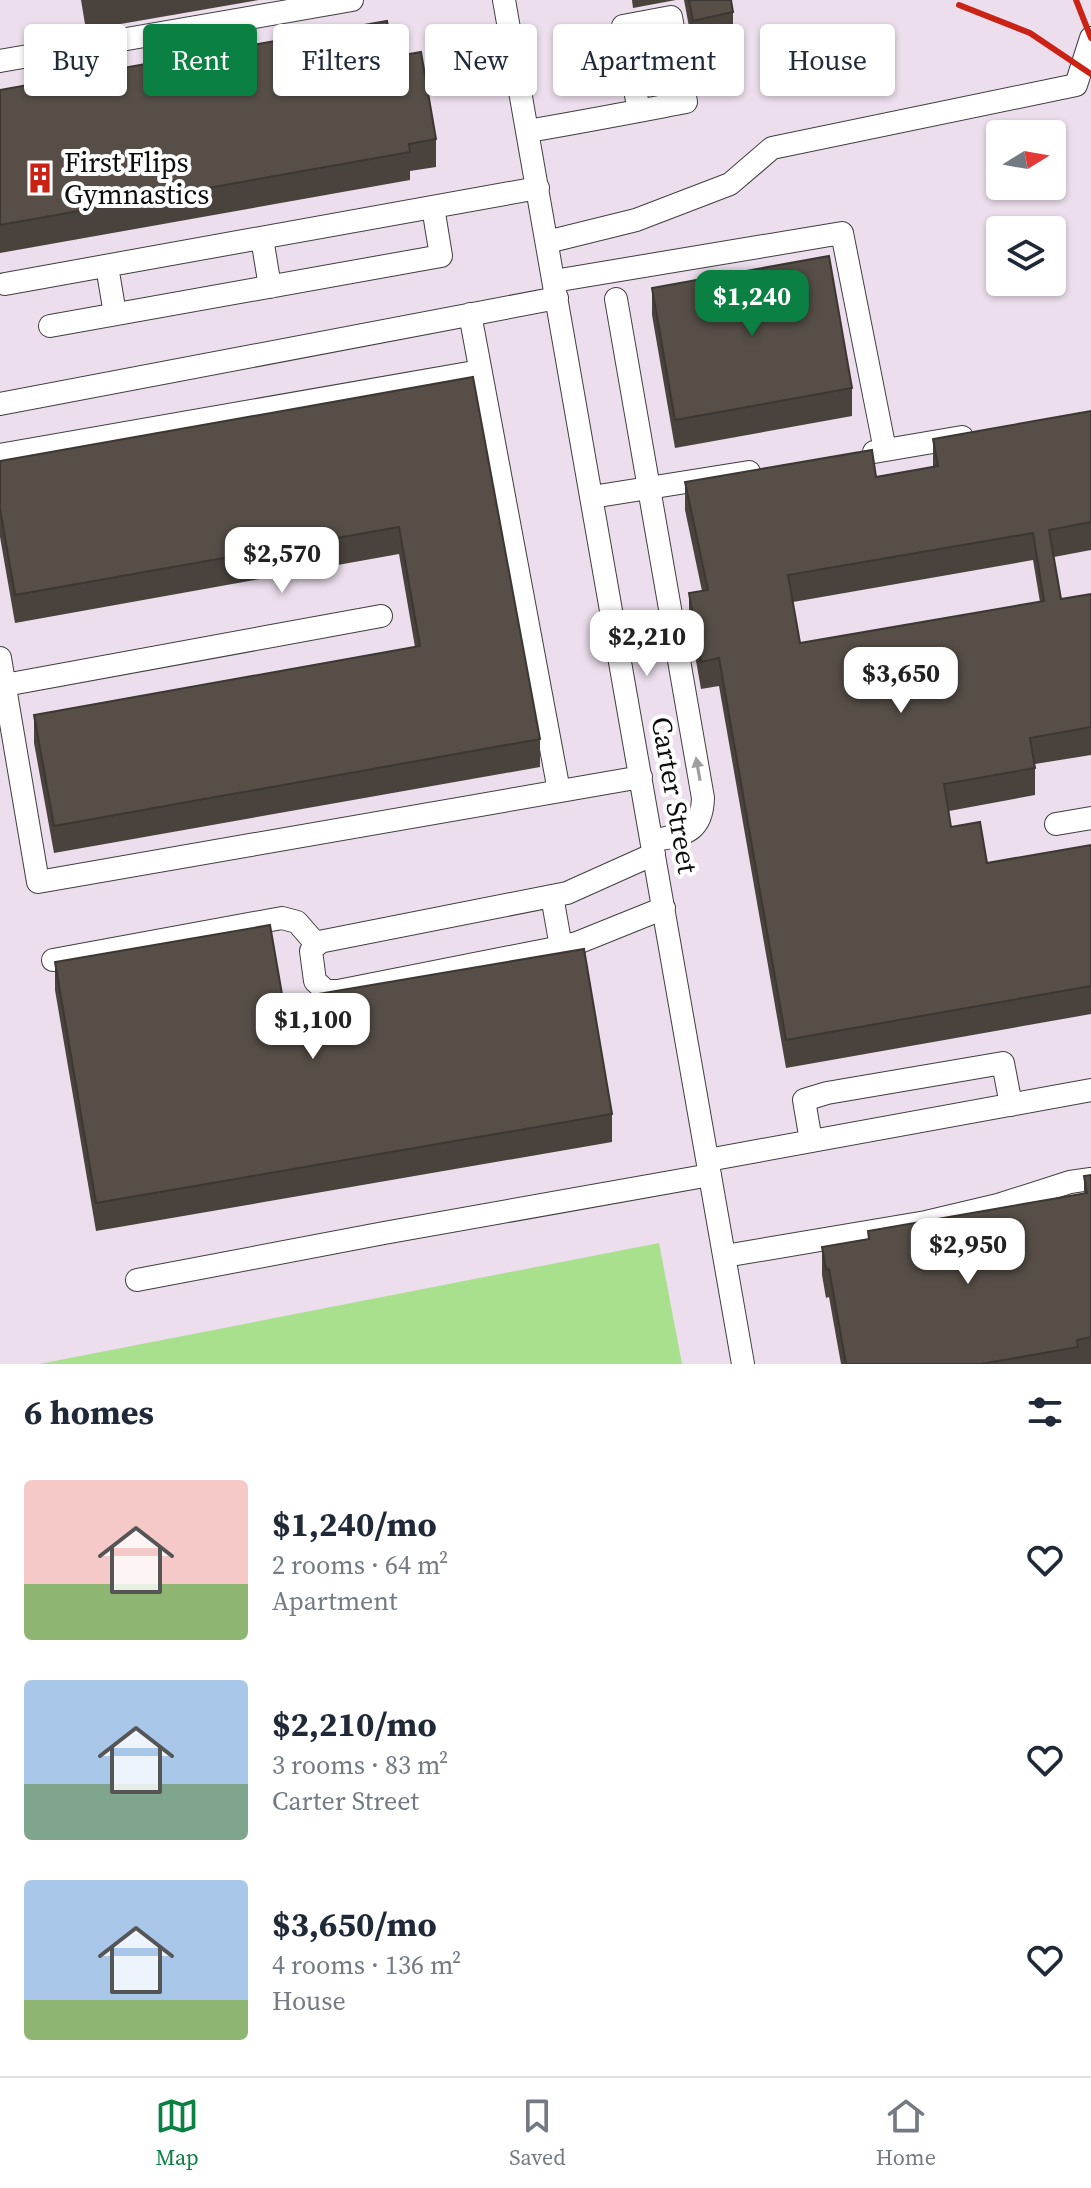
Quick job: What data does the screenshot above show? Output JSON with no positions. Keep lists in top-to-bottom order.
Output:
{
  "streets": {
    "street": ["Carter Street"]
  },
  "places": {
    "building": ["First Flips Gymnastics"]
  },
  "north": "right",
  "page": {
    "chip": [
      "Buy",
      "Rent",
      "Filters",
      "New",
      "Apartment",
      "House"
    ],
    "price": [
      "$1,240",
      "$2,570",
      "$2,210",
      "$3,650",
      "$1,100",
      "$2,950"
    ],
    "heading": "6 homes",
    "list": [
      {
        "name": "$1,240/mo",
        "note": "2 rooms · 64 m² · Apartment"
      },
      {
        "name": "$2,210/mo",
        "note": "3 rooms · 83 m² · Carter Street"
      },
      {
        "name": "$3,650/mo",
        "note": "4 rooms · 136 m² · House"
      }
    ],
    "tabs": ["Map", "Saved", "Home"]
  }
}
